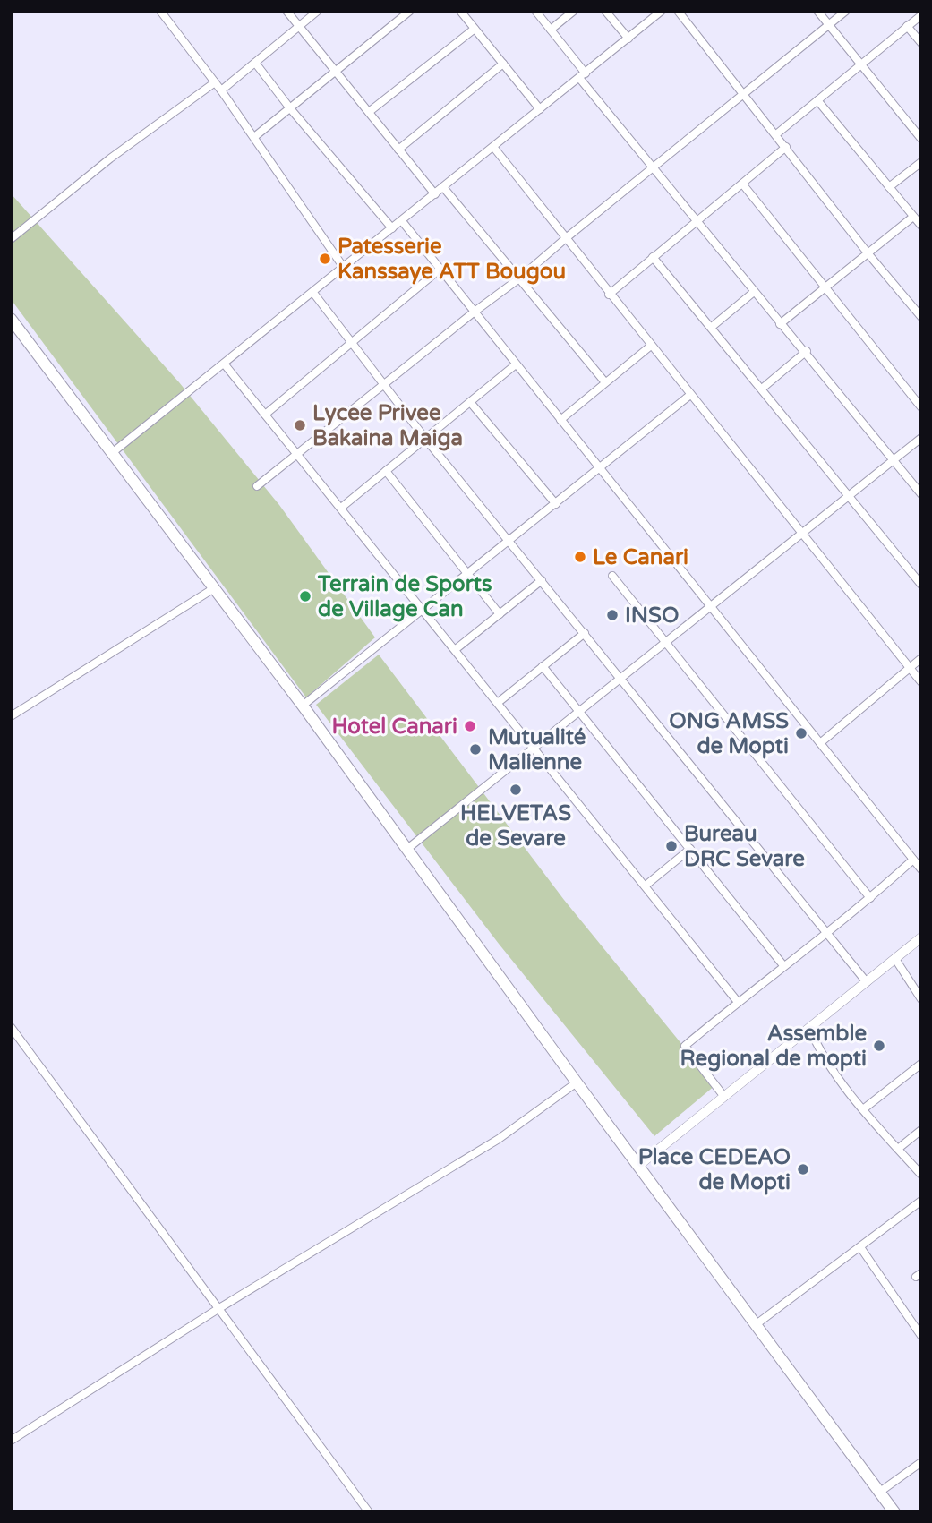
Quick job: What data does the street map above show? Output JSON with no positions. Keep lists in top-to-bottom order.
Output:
{
  "places": [
    "Patesserie Kanssaye ATT Bougou",
    "Lycee Privee Bakaina Maiga",
    "Le Canari",
    "Terrain de Sports de Village Can",
    "INSO",
    "Hotel Canari",
    "ONG AMSS de Mopti",
    "Mutualité Malienne",
    "HELVETAS de Sevare",
    "Bureau DRC Sevare",
    "Assemble Regional de mopti",
    "Place CEDEAO de Mopti"
  ]
}
